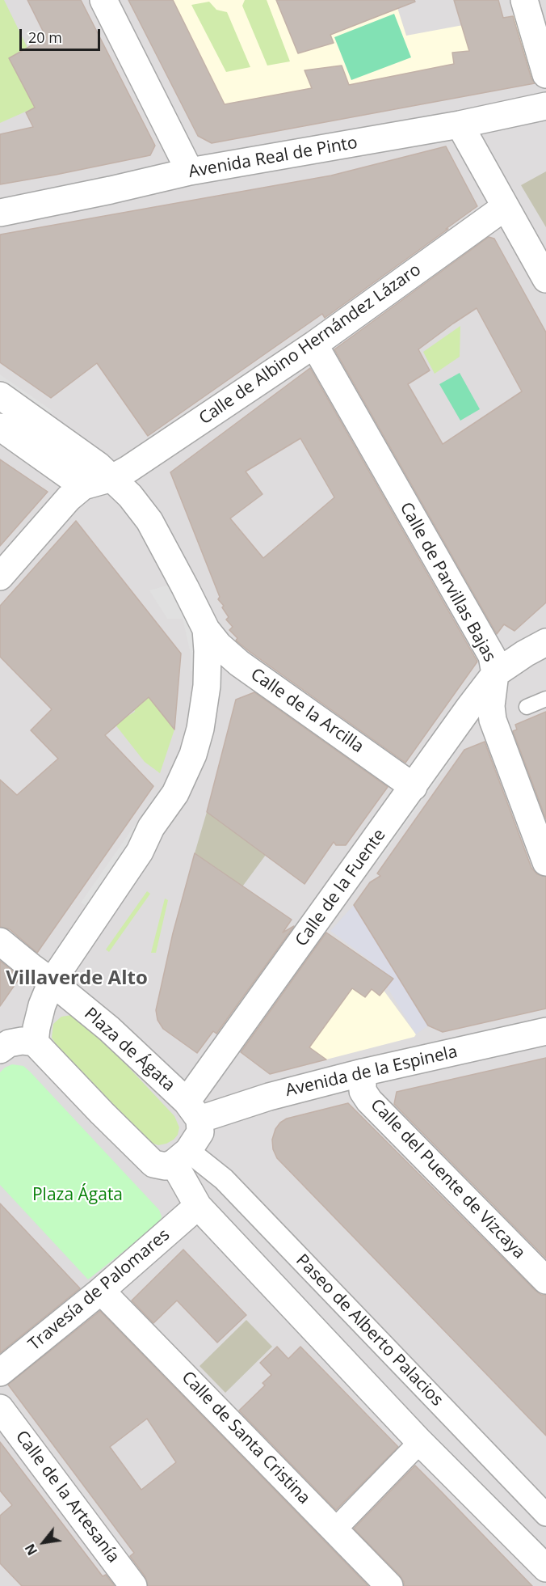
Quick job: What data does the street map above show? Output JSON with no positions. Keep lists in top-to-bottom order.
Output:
{
  "streets": {
    "street": [
      "Avenida Real de Pinto",
      "Calle de Albino Hernández Lázaro",
      "Calle de Parvillas Bajas",
      "Calle de la Arcilla",
      "Calle de la Fuente",
      "Plaza de Ágata",
      "Avenida de la Espinela",
      "Calle del Puente de Vizcaya",
      "Travesía de Palomares",
      "Paseo de Alberto Palacios",
      "Calle de Santa Cristina",
      "Calle de la Artesanía"
    ]
  },
  "crossings": [
    ["Calle de Albino Hernández Lázaro", "Calle de Parvillas Bajas"],
    ["Calle de Parvillas Bajas", "Calle de la Fuente"],
    ["Calle de la Arcilla", "Calle de la Fuente"],
    ["Calle de la Fuente", "Plaza de Ágata"],
    ["Calle de la Fuente", "Avenida de la Espinela"],
    ["Plaza de Ágata", "Avenida de la Espinela"],
    ["Avenida de la Espinela", "Calle del Puente de Vizcaya"],
    ["Travesía de Palomares", "Calle de Santa Cristina"]
  ],
  "districts": ["Villaverde Alto"],
  "parks": ["Plaza Ágata"],
  "scale_bar": "20 m",
  "north": "bottom left"
}
